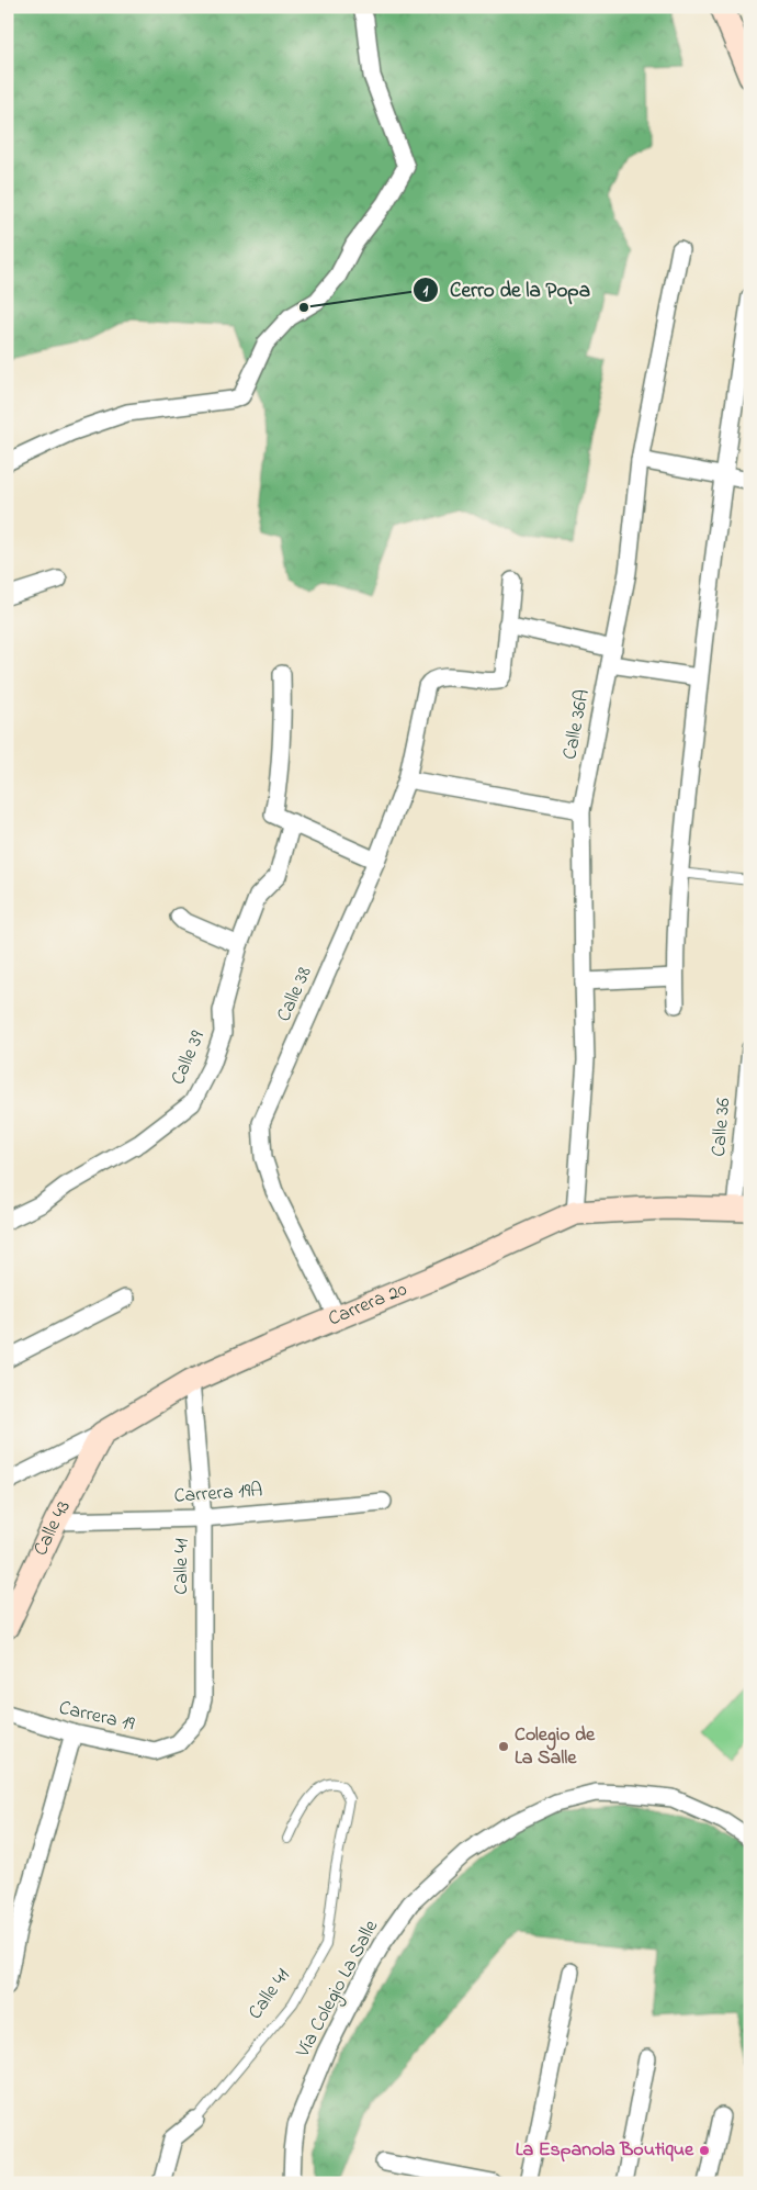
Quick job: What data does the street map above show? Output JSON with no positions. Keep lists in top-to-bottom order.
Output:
{
  "streets": {
    "street": [
      "Calle 36A",
      "Calle 38",
      "Calle 39",
      "Calle 36",
      "Carrera 20",
      "Carrera 19A",
      "Calle 43",
      "Calle 41",
      "Carrera 19",
      "Vía Colegio La Salle"
    ]
  },
  "crossings": [
    ["Calle 36A", "Carrera 20"],
    ["Calle 38", "Carrera 20"],
    ["Calle 36", "Carrera 20"],
    ["Carrera 20", "Calle 43"],
    ["Carrera 20", "Calle 41"],
    ["Carrera 19A", "Calle 43"],
    ["Carrera 19A", "Calle 41"],
    ["Calle 41", "Carrera 19"]
  ],
  "places": ["Cerro de la Popa", "Colegio de La Salle", "La Espanola Boutique"]
}
